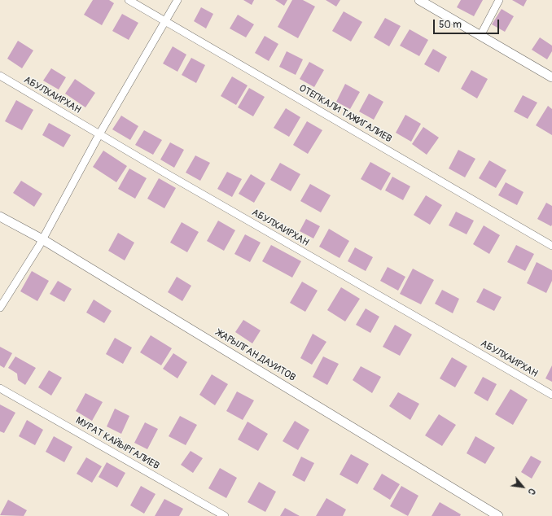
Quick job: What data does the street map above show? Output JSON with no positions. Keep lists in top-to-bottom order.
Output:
{
  "streets": {
    "street": [
      "АБУЛХАИРХАН",
      "ОТЕПКАЛИ ТАЖИГАЛИЕВ",
      "ЖАРЫЛГАН ДАУИТОВ",
      "МУРАТ КАЙЫРГАЛИЕВ"
    ]
  },
  "scale_bar": "50 m",
  "north": "bottom right"
}
